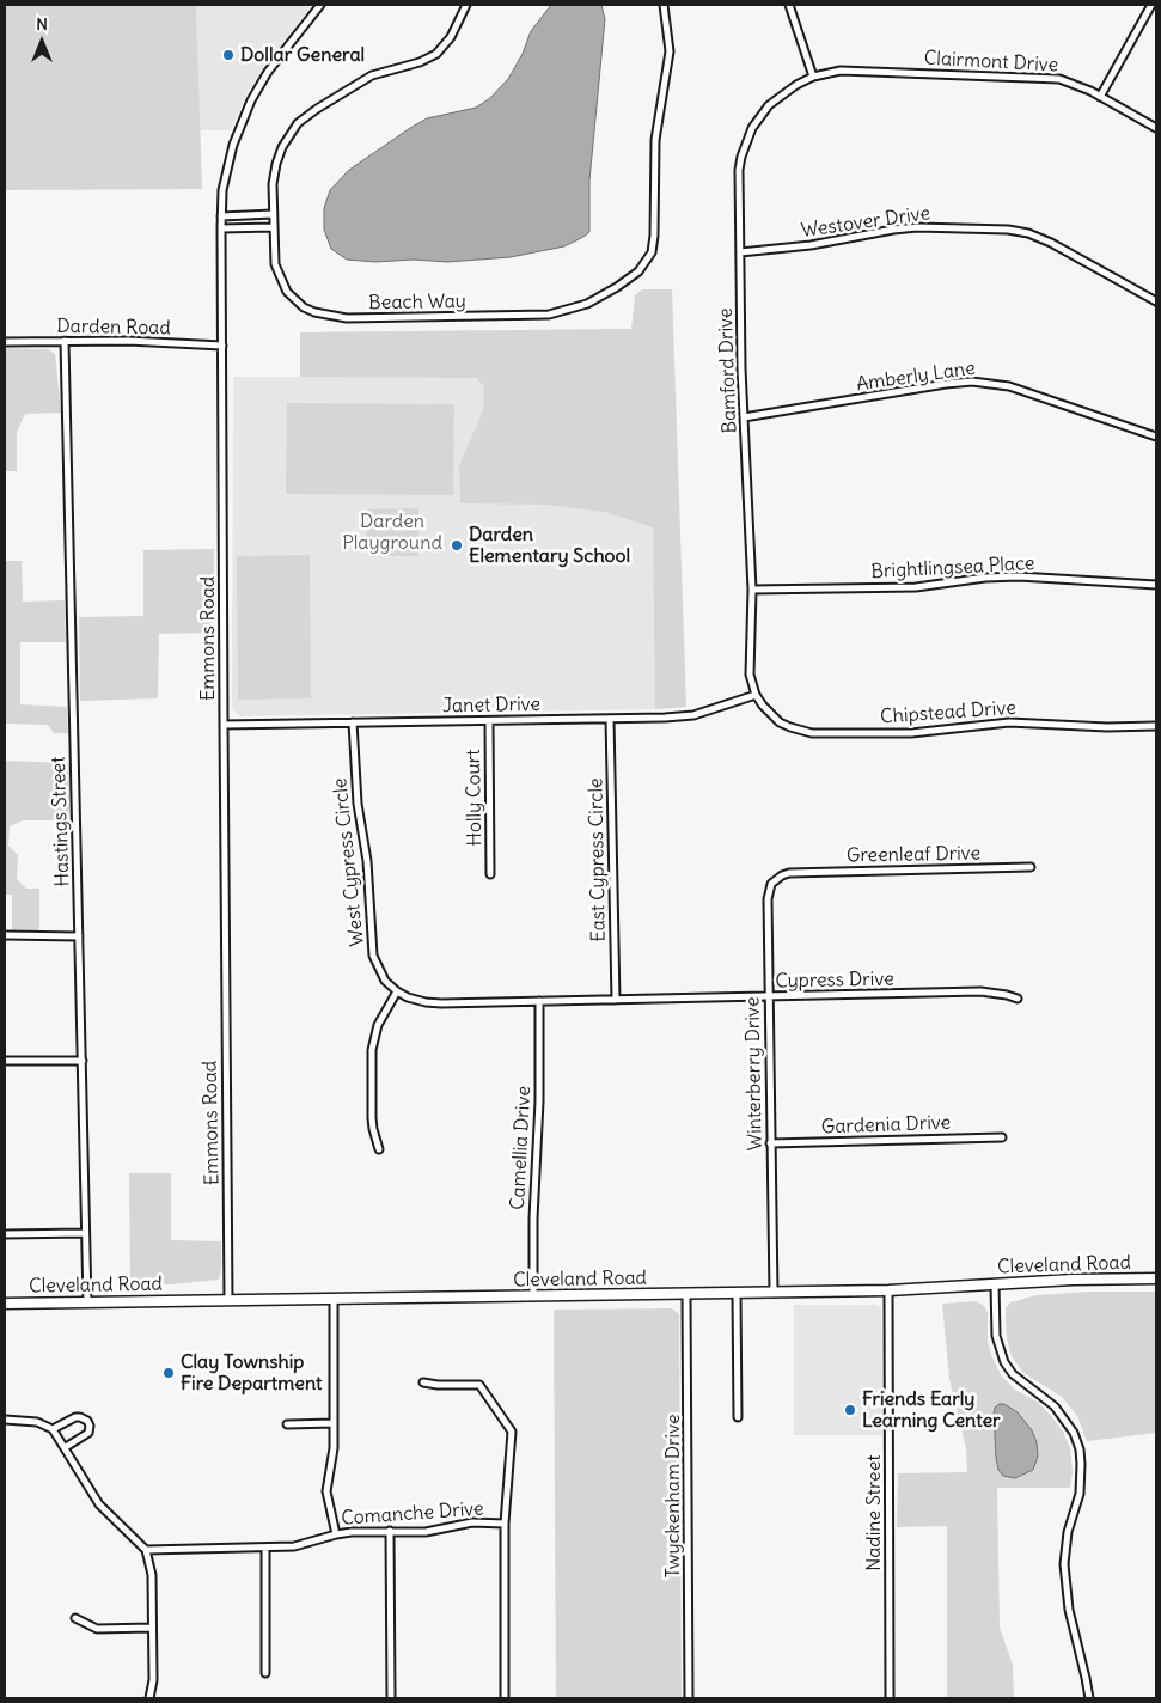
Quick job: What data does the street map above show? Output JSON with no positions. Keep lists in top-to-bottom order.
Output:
{
  "streets": {
    "main road": ["Cleveland Road"],
    "street": [
      "Clairmont Drive",
      "Westover Drive",
      "Beach Way",
      "Darden Road",
      "Bamford Drive",
      "Amberly Lane",
      "Brightlingsea Place",
      "Emmons Road",
      "Janet Drive",
      "Chipstead Drive",
      "Holly Court",
      "Hastings Street",
      "Greenleaf Drive",
      "East Cypress Circle",
      "West Cypress Circle",
      "Cypress Drive",
      "Winterberry Drive",
      "Gardenia Drive",
      "Camellia Drive",
      "Twyckenham Drive",
      "Nadine Street",
      "Comanche Drive"
    ]
  },
  "crossings": [
    ["Clairmont Drive", "Bamford Drive"],
    ["Westover Drive", "Bamford Drive"],
    ["Darden Road", "Emmons Road"],
    ["Darden Road", "Hastings Street"],
    ["Bamford Drive", "Amberly Lane"],
    ["Bamford Drive", "Brightlingsea Place"],
    ["Bamford Drive", "Janet Drive"],
    ["Bamford Drive", "Chipstead Drive"],
    ["Emmons Road", "Janet Drive"],
    ["Emmons Road", "Cleveland Road"],
    ["Janet Drive", "Chipstead Drive"],
    ["Janet Drive", "Holly Court"],
    ["Janet Drive", "East Cypress Circle"],
    ["Janet Drive", "West Cypress Circle"],
    ["Hastings Street", "Cleveland Road"],
    ["Greenleaf Drive", "Winterberry Drive"],
    ["East Cypress Circle", "Cypress Drive"],
    ["West Cypress Circle", "Cypress Drive"],
    ["Cypress Drive", "Winterberry Drive"],
    ["Cypress Drive", "Camellia Drive"],
    ["Winterberry Drive", "Gardenia Drive"],
    ["Winterberry Drive", "Cleveland Road"],
    ["Camellia Drive", "Cleveland Road"],
    ["Cleveland Road", "Twyckenham Drive"],
    ["Cleveland Road", "Nadine Street"]
  ],
  "parks": ["Darden Playground"],
  "places": [
    "Dollar General",
    "Darden Elementary School",
    "Clay Township Fire Department",
    "Friends Early Learning Center"
  ],
  "north": "top"
}
